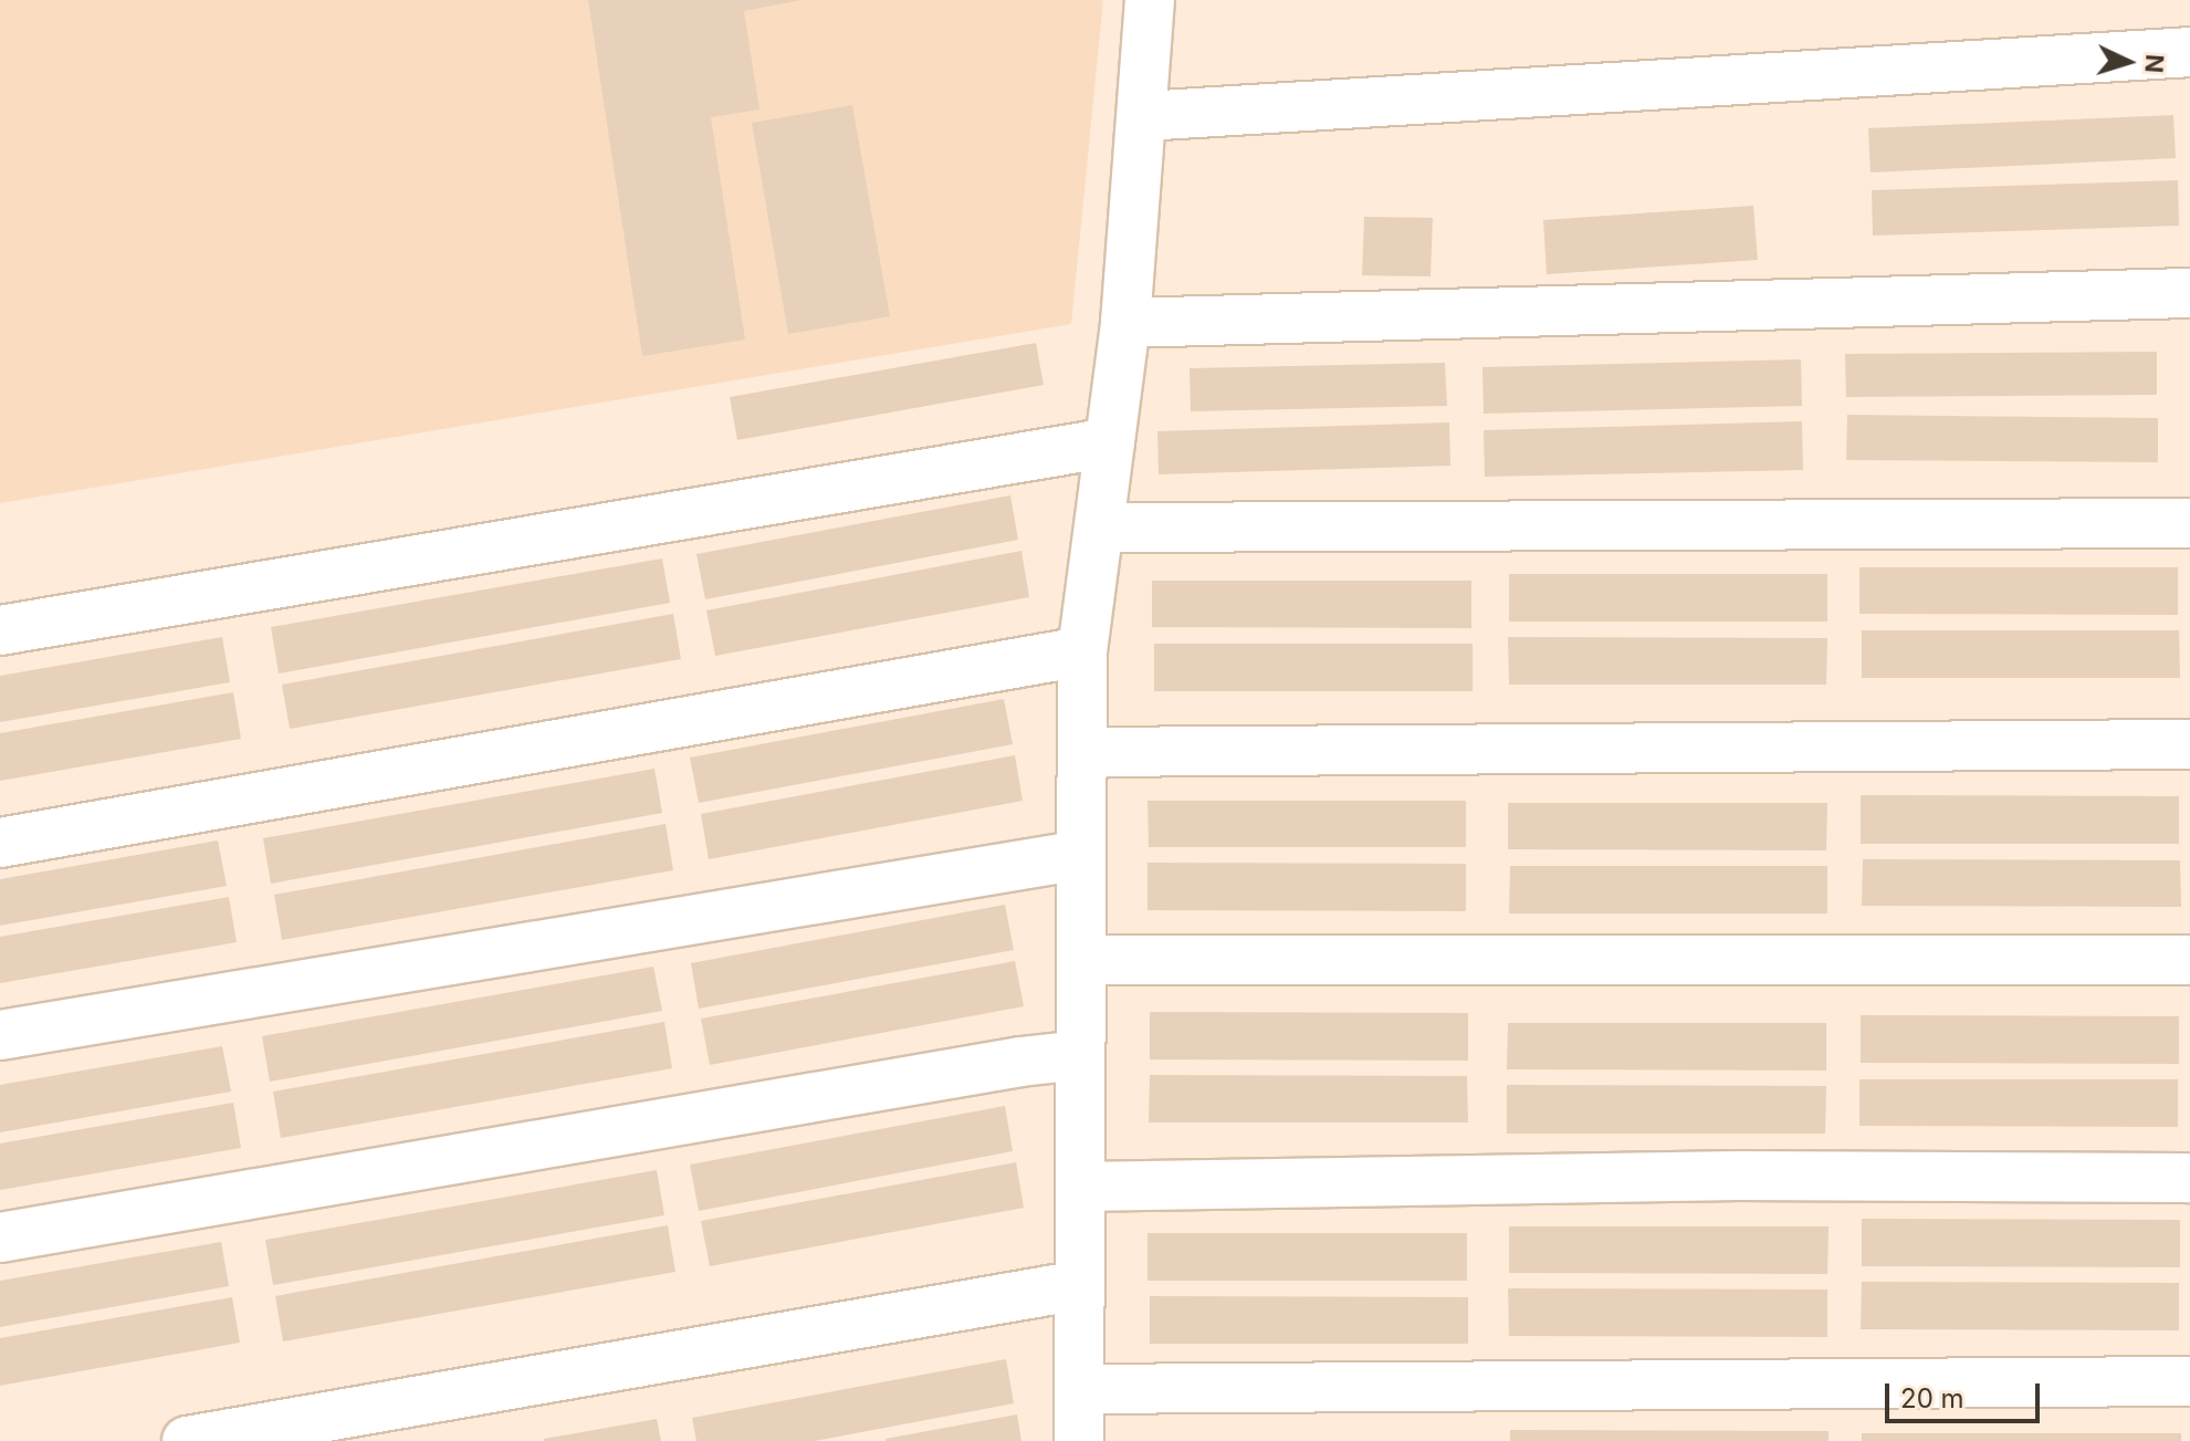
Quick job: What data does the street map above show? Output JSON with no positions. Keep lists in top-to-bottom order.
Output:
{
  "scale_bar": "20 m",
  "north": "right"
}
